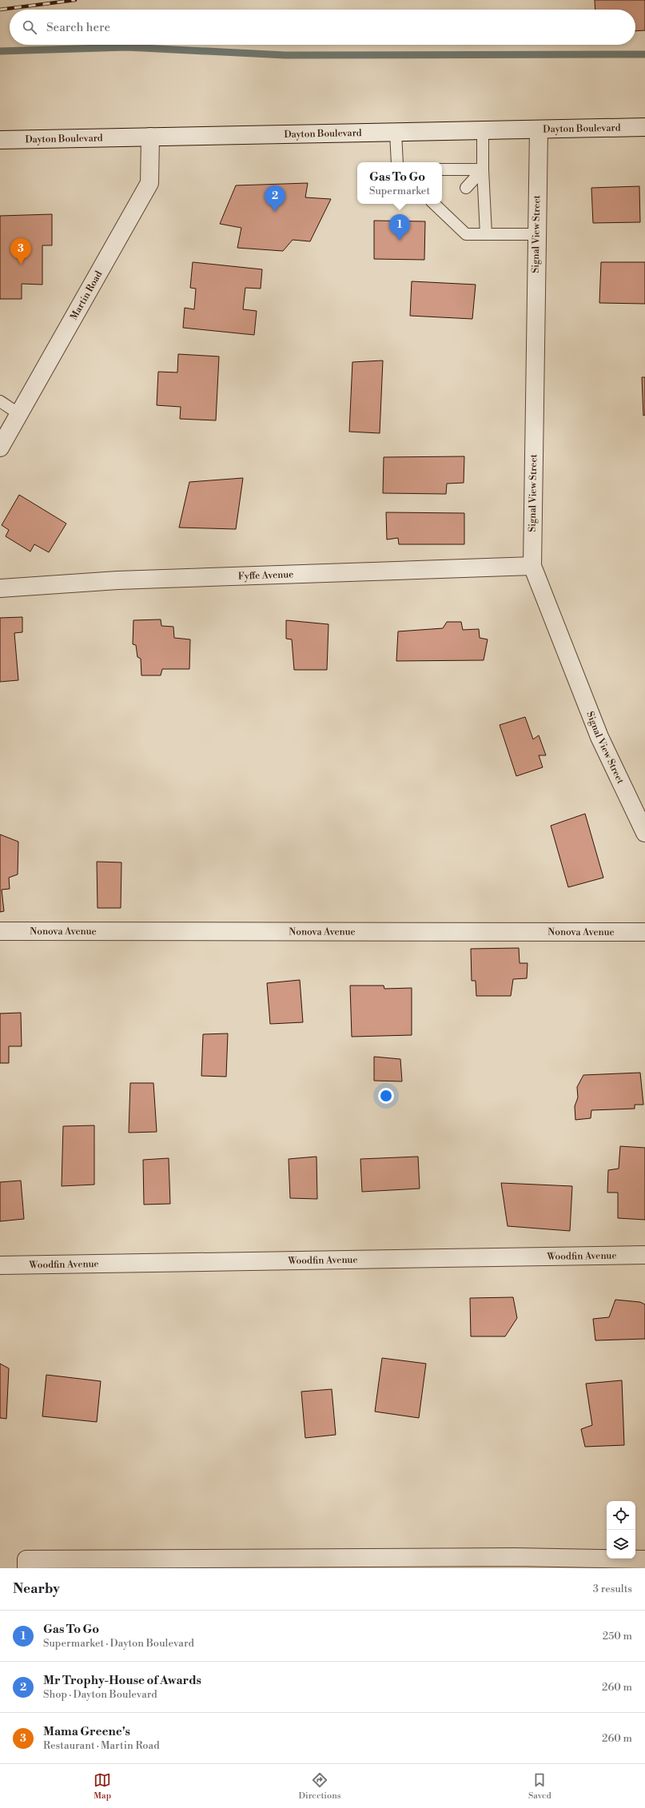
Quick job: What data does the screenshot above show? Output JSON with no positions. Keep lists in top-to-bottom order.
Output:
{
  "streets": {
    "street": [
      "Dayton Boulevard",
      "Signal View Street",
      "Martin Road",
      "Fyffe Avenue",
      "Nonova Avenue",
      "Woodfin Avenue"
    ]
  },
  "crossings": [
    ["Dayton Boulevard", "Signal View Street"],
    ["Dayton Boulevard", "Martin Road"],
    ["Signal View Street", "Fyffe Avenue"]
  ],
  "page": {
    "search": "Search here",
    "popup": ["Gas To Go", "Supermarket"],
    "pins": ["2", "1", "3"],
    "heading": ["Nearby", "3 results"],
    "list": [
      {
        "mark": "1",
        "name": "Gas To Go",
        "note": "Supermarket · Dayton Boulevard",
        "value": "250 m"
      },
      {
        "mark": "2",
        "name": "Mr Trophy-House of Awards",
        "note": "Shop · Dayton Boulevard",
        "value": "260 m"
      },
      {
        "mark": "3",
        "name": "Mama Greene's",
        "note": "Restaurant · Martin Road",
        "value": "260 m"
      }
    ],
    "nav": ["Map", "Directions", "Saved"]
  }
}
